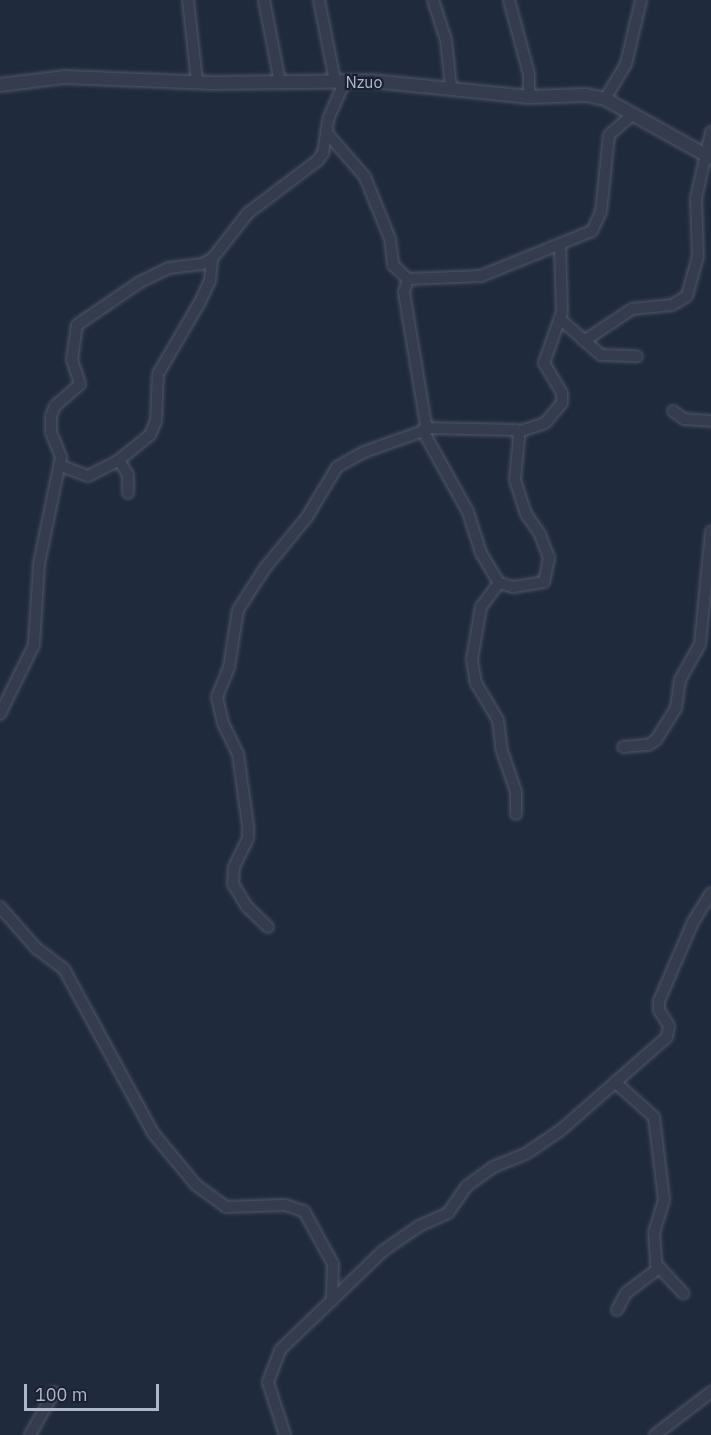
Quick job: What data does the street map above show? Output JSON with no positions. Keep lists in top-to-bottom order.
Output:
{
  "streets": {
    "street": ["Nzuo"]
  },
  "scale_bar": "100 m"
}
